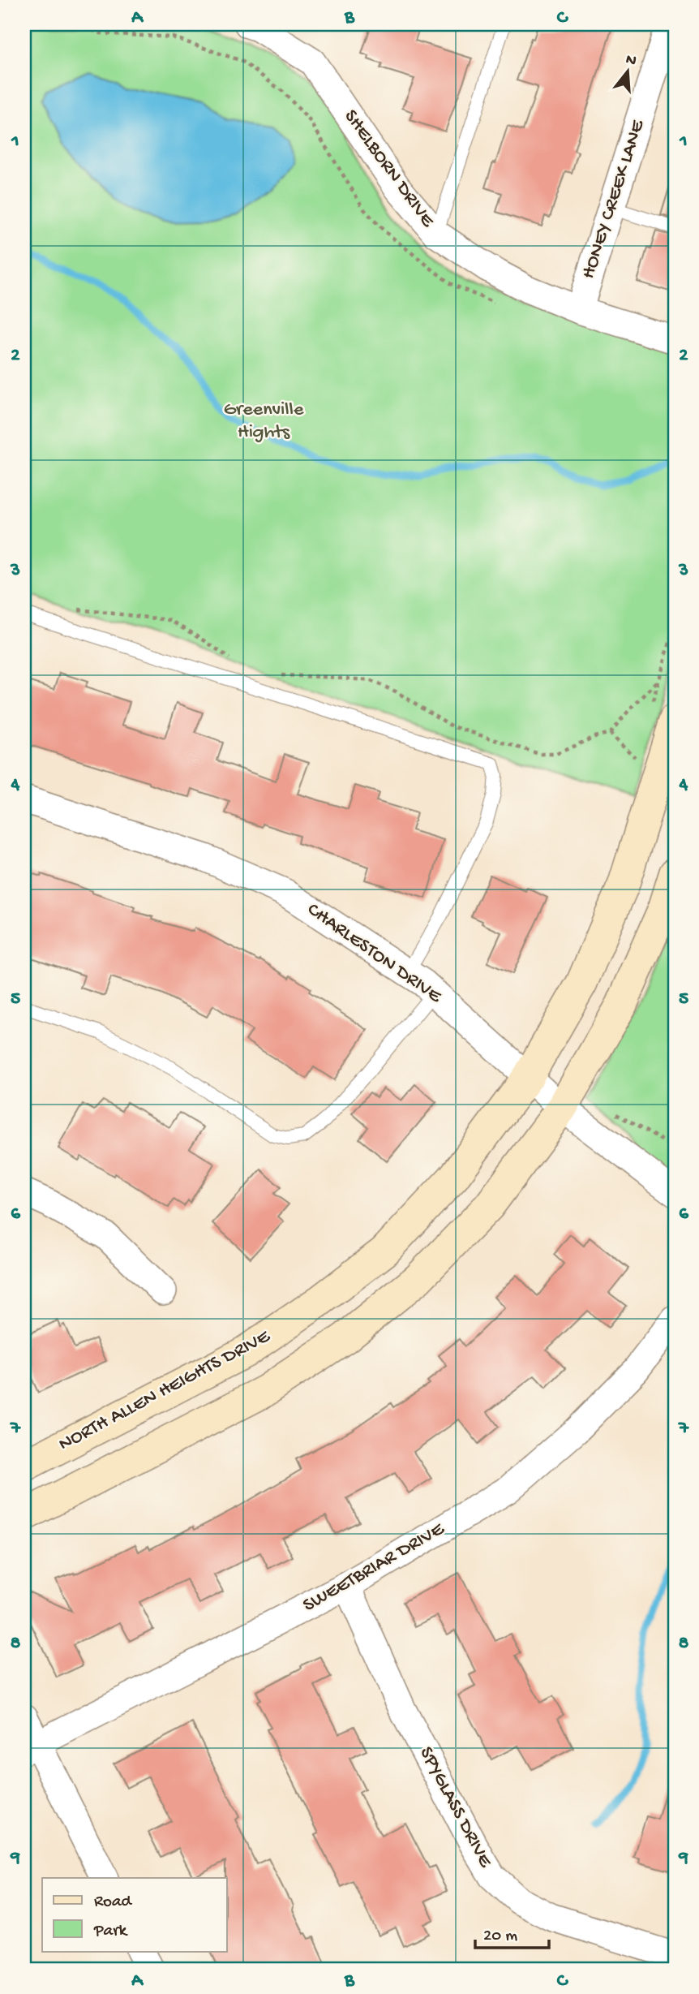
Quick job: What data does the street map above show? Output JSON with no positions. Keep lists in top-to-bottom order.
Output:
{
  "streets": {
    "main road": ["NORTH ALLEN HEIGHTS DRIVE"],
    "street": [
      "SHELBORN DRIVE",
      "HONEY CREEK LANE",
      "CHARLESTON DRIVE",
      "SWEETBRIAR DRIVE",
      "SPYGLASS DRIVE"
    ]
  },
  "crossings": [
    ["SHELBORN DRIVE", "HONEY CREEK LANE"],
    ["CHARLESTON DRIVE", "NORTH ALLEN HEIGHTS DRIVE"],
    ["SWEETBRIAR DRIVE", "SPYGLASS DRIVE"]
  ],
  "parks": ["Greenville Hights"],
  "legend": ["Road", "Park"],
  "scale_bar": "20 m",
  "north": "top",
  "grid": {
    "columns": ["A", "B", "C"],
    "rows": [
      "1",
      "2",
      "3",
      "4",
      "5",
      "6",
      "7",
      "8",
      "9"
    ]
  }
}
